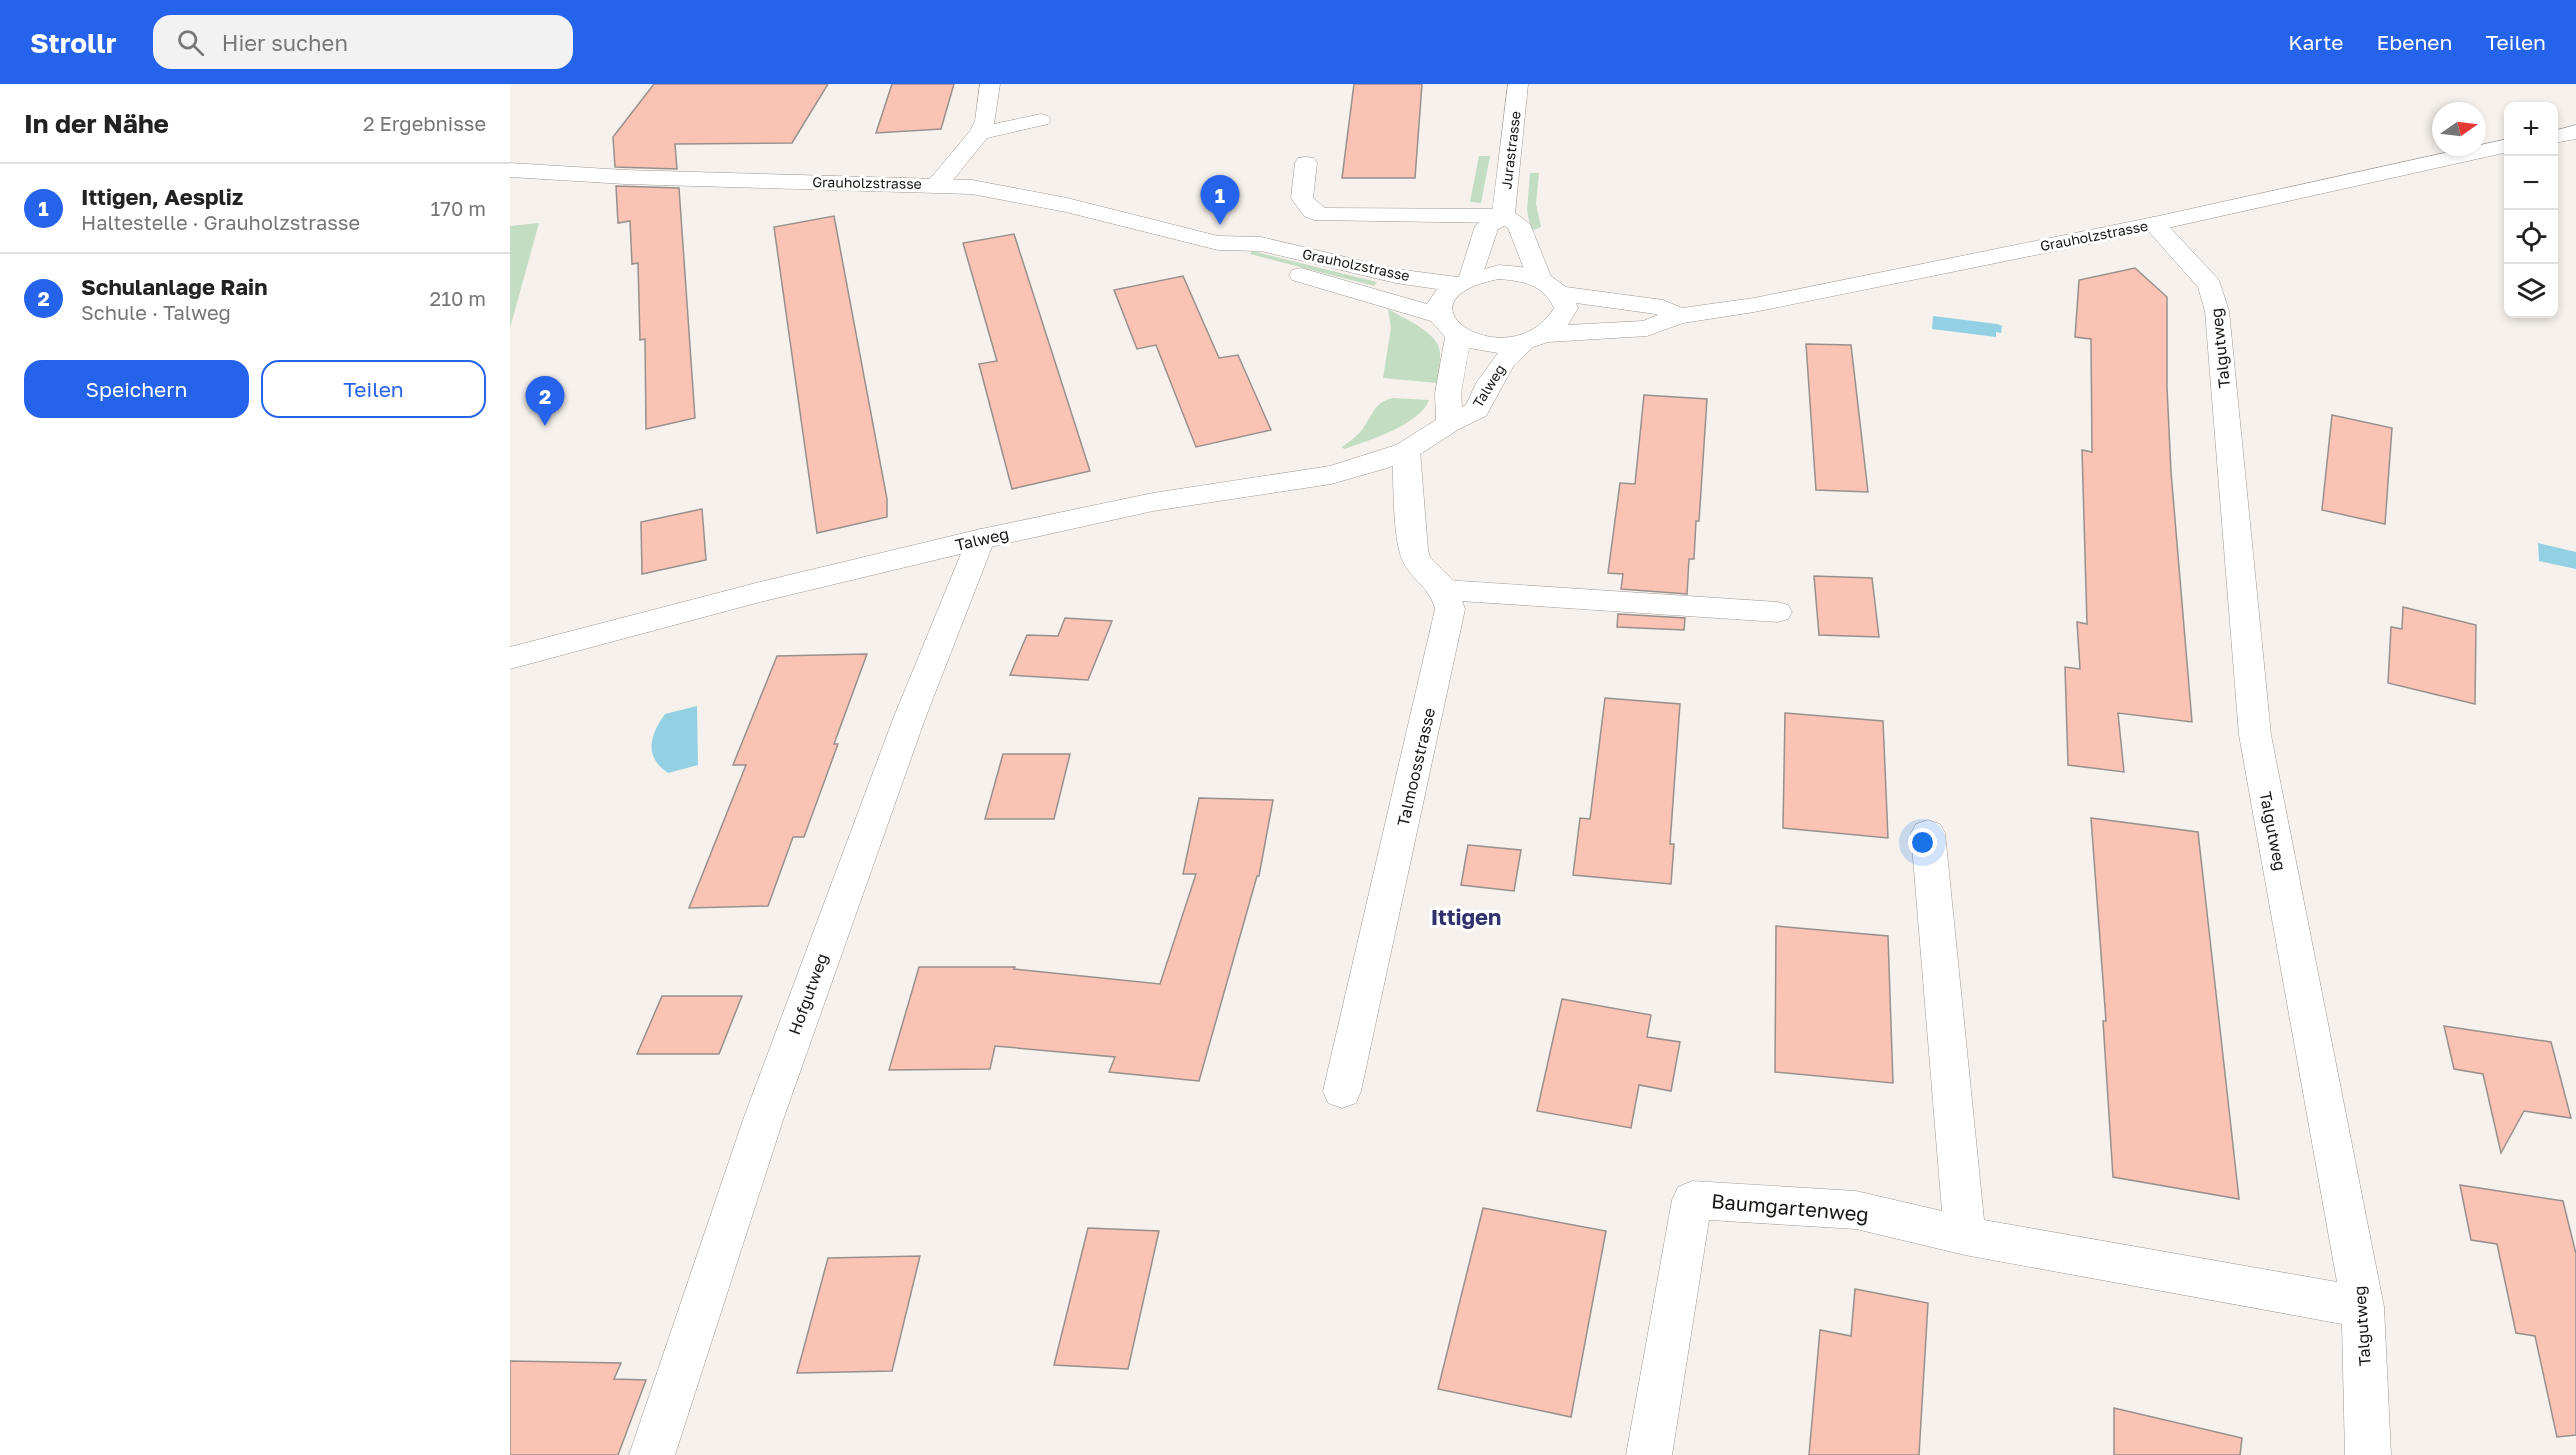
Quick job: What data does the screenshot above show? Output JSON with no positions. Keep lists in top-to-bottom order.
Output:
{
  "streets": {
    "street": [
      "Jurastrasse",
      "Grauholzstrasse",
      "Talgutweg",
      "Talweg",
      "Talmoosstrasse",
      "Hofgutweg",
      "Baumgartenweg"
    ]
  },
  "crossings": [
    ["Grauholzstrasse", "Talgutweg"],
    ["Grauholzstrasse", "Talweg"],
    ["Talgutweg", "Baumgartenweg"],
    ["Talweg", "Hofgutweg"]
  ],
  "districts": ["Ittigen"],
  "north": "right",
  "page": {
    "header": "Strollr",
    "search": "Hier suchen",
    "nav": ["Karte", "Ebenen", "Teilen"],
    "heading": ["In der Nähe", "2 Ergebnisse"],
    "map_buttons": ["+", "−"],
    "list": [
      {
        "mark": "1",
        "name": "Ittigen, Aespliz",
        "note": "Haltestelle · Grauholzstrasse",
        "value": "170 m"
      },
      {
        "mark": "2",
        "name": "Schulanlage Rain",
        "note": "Schule · Talweg",
        "value": "210 m"
      }
    ],
    "pins": ["1", "2"],
    "buttons": ["Speichern", "Teilen"]
  }
}
